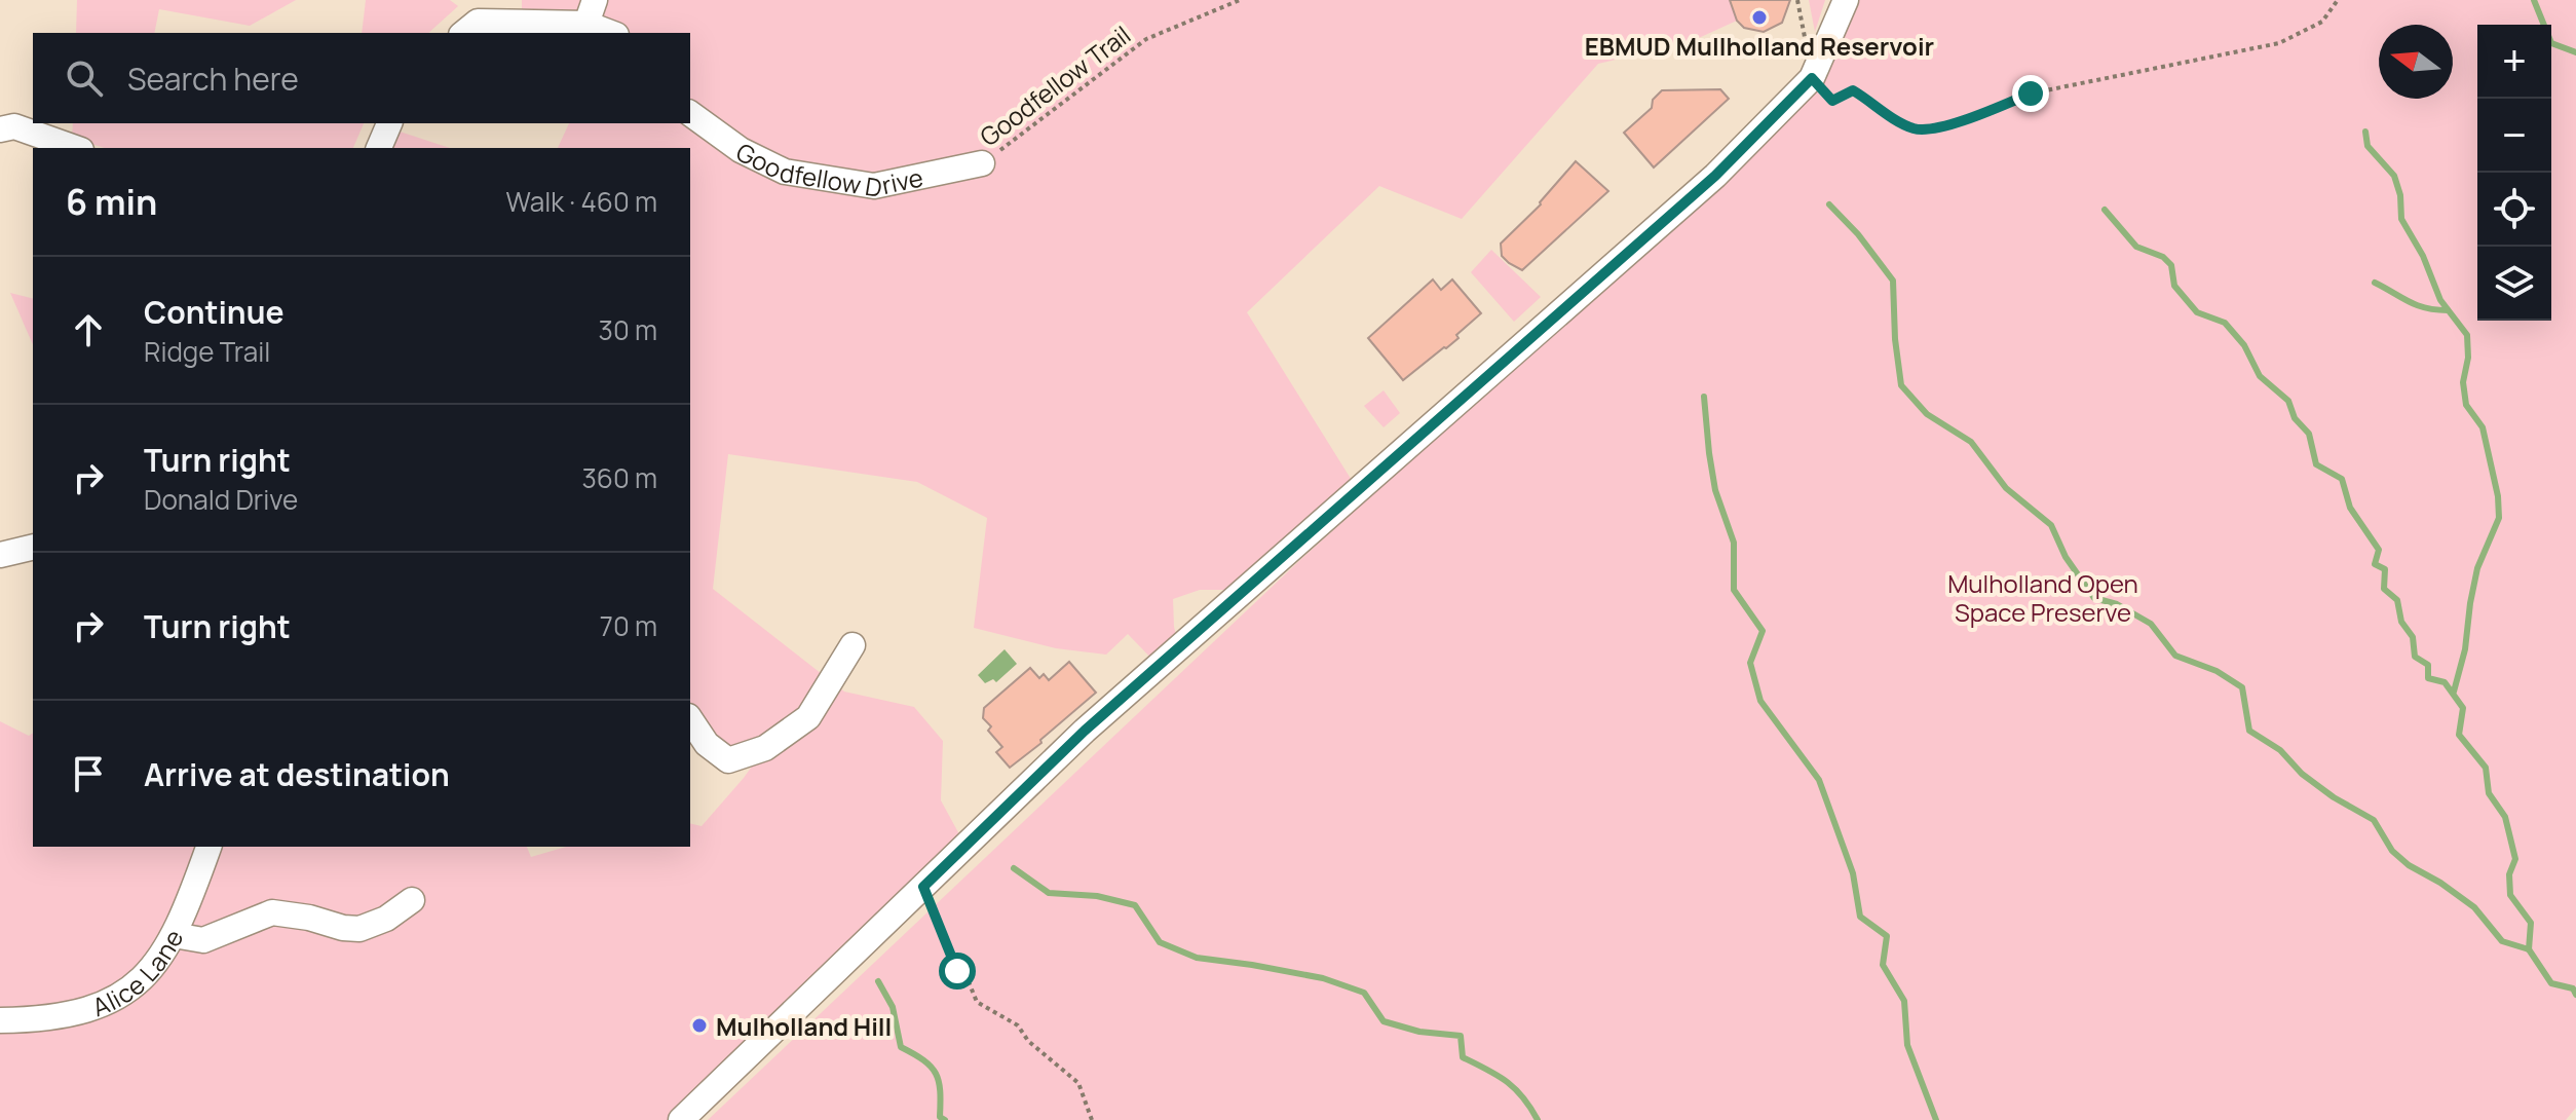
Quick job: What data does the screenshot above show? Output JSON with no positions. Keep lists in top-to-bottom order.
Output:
{
  "streets": {
    "street": ["Goodfellow Drive", "Alice Lane"],
    "path": ["Goodfellow Trail"]
  },
  "crossings": [
    ["Goodfellow Trail", "Goodfellow Drive"]
  ],
  "parks": ["Mulholland Open Space Preserve"],
  "places": ["EBMUD Mullholland Reservoir", "Mulholland Hill"],
  "north": "left",
  "page": {
    "map_buttons": ["+", "−"],
    "search": "Search here",
    "heading": ["6 min", "Walk · 460 m"],
    "list": [
      ["Continue", "Ridge Trail", "30 m"],
      ["Turn right", "Donald Drive", "360 m"],
      ["Turn right", "70 m"],
      "Arrive at destination"
    ]
  }
}
